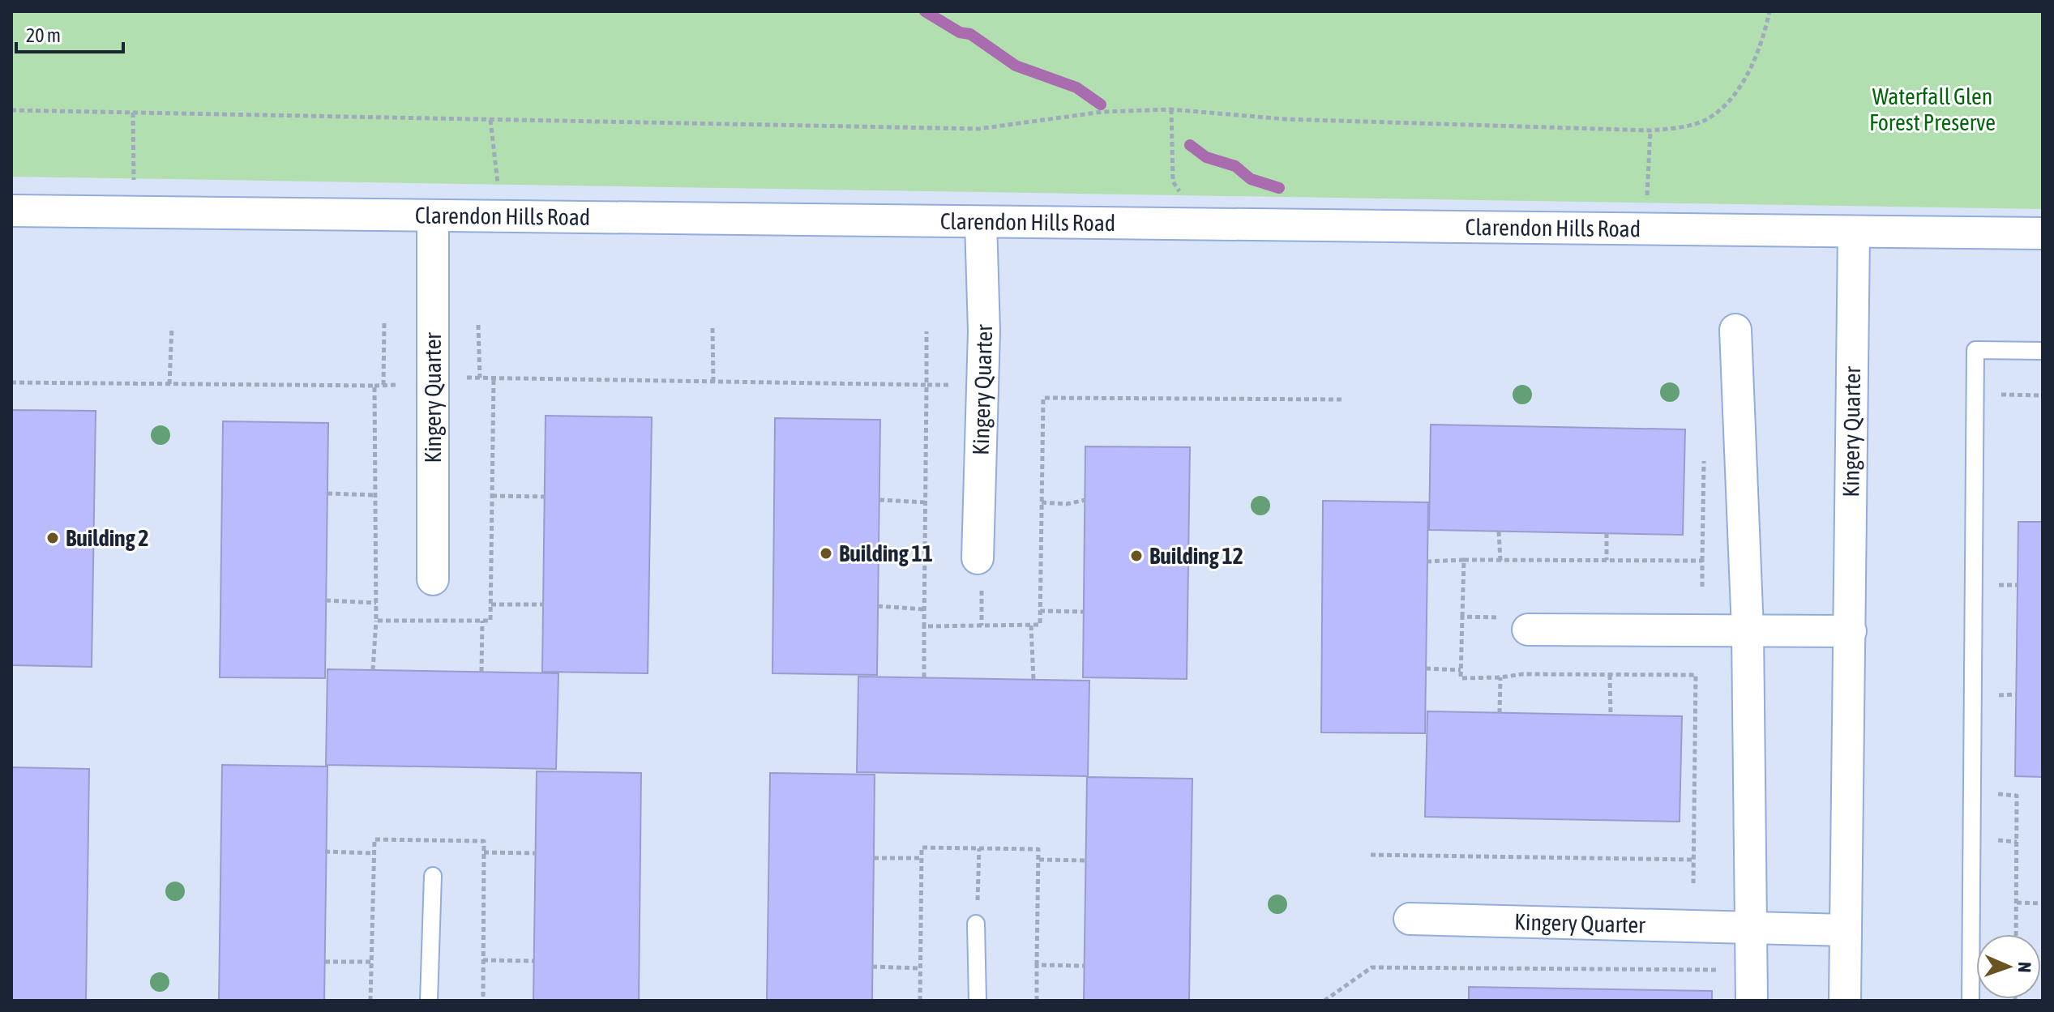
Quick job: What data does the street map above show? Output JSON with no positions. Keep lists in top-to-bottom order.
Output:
{
  "streets": {
    "street": ["Clarendon Hills Road", "Kingery Quarter"]
  },
  "crossings": [
    ["Clarendon Hills Road", "Kingery Quarter"]
  ],
  "parks": ["Waterfall Glen Forest Preserve"],
  "places": ["Building 2", "Building 11", "Building 12"],
  "scale_bar": "20 m",
  "north": "right"
}
